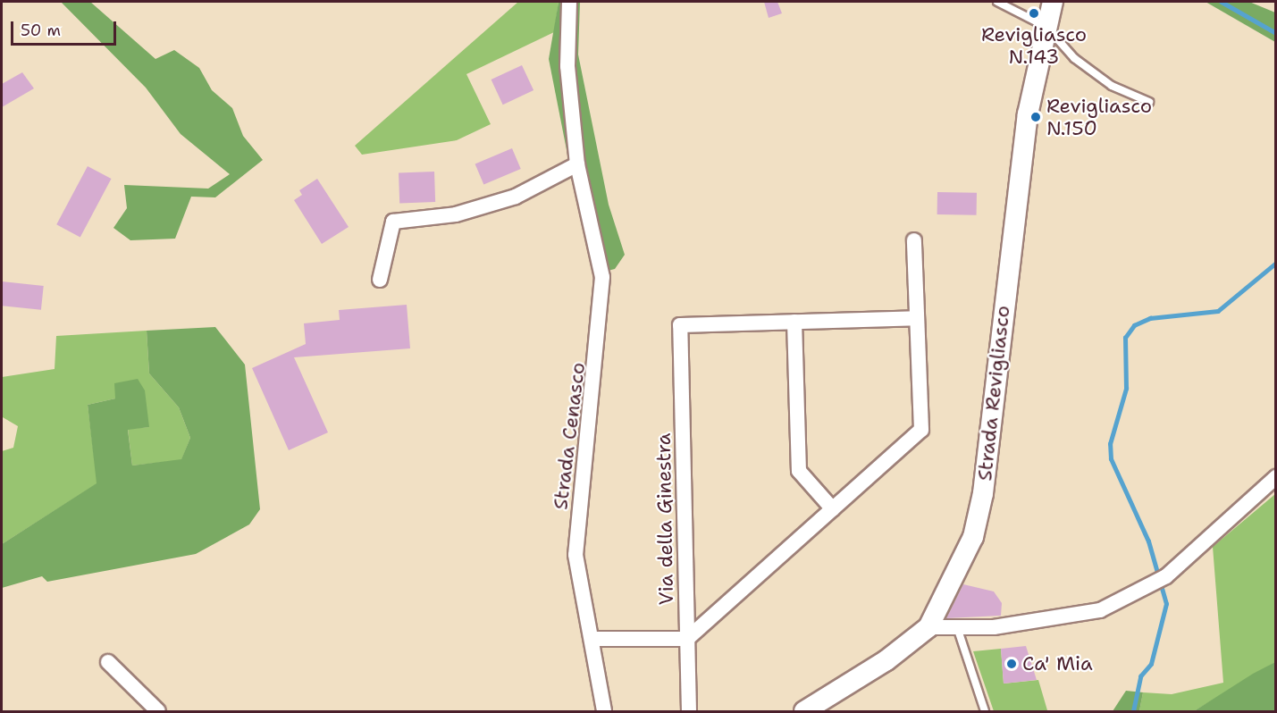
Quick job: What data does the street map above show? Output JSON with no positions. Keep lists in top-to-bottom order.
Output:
{
  "streets": {
    "street": ["Strada Revigliasco", "Strada Cenasco", "Via della Ginestra"]
  },
  "places": ["Revigliasco N.143", "Revigliasco N.150", "Ca' Mia"],
  "scale_bar": "50 m"
}
